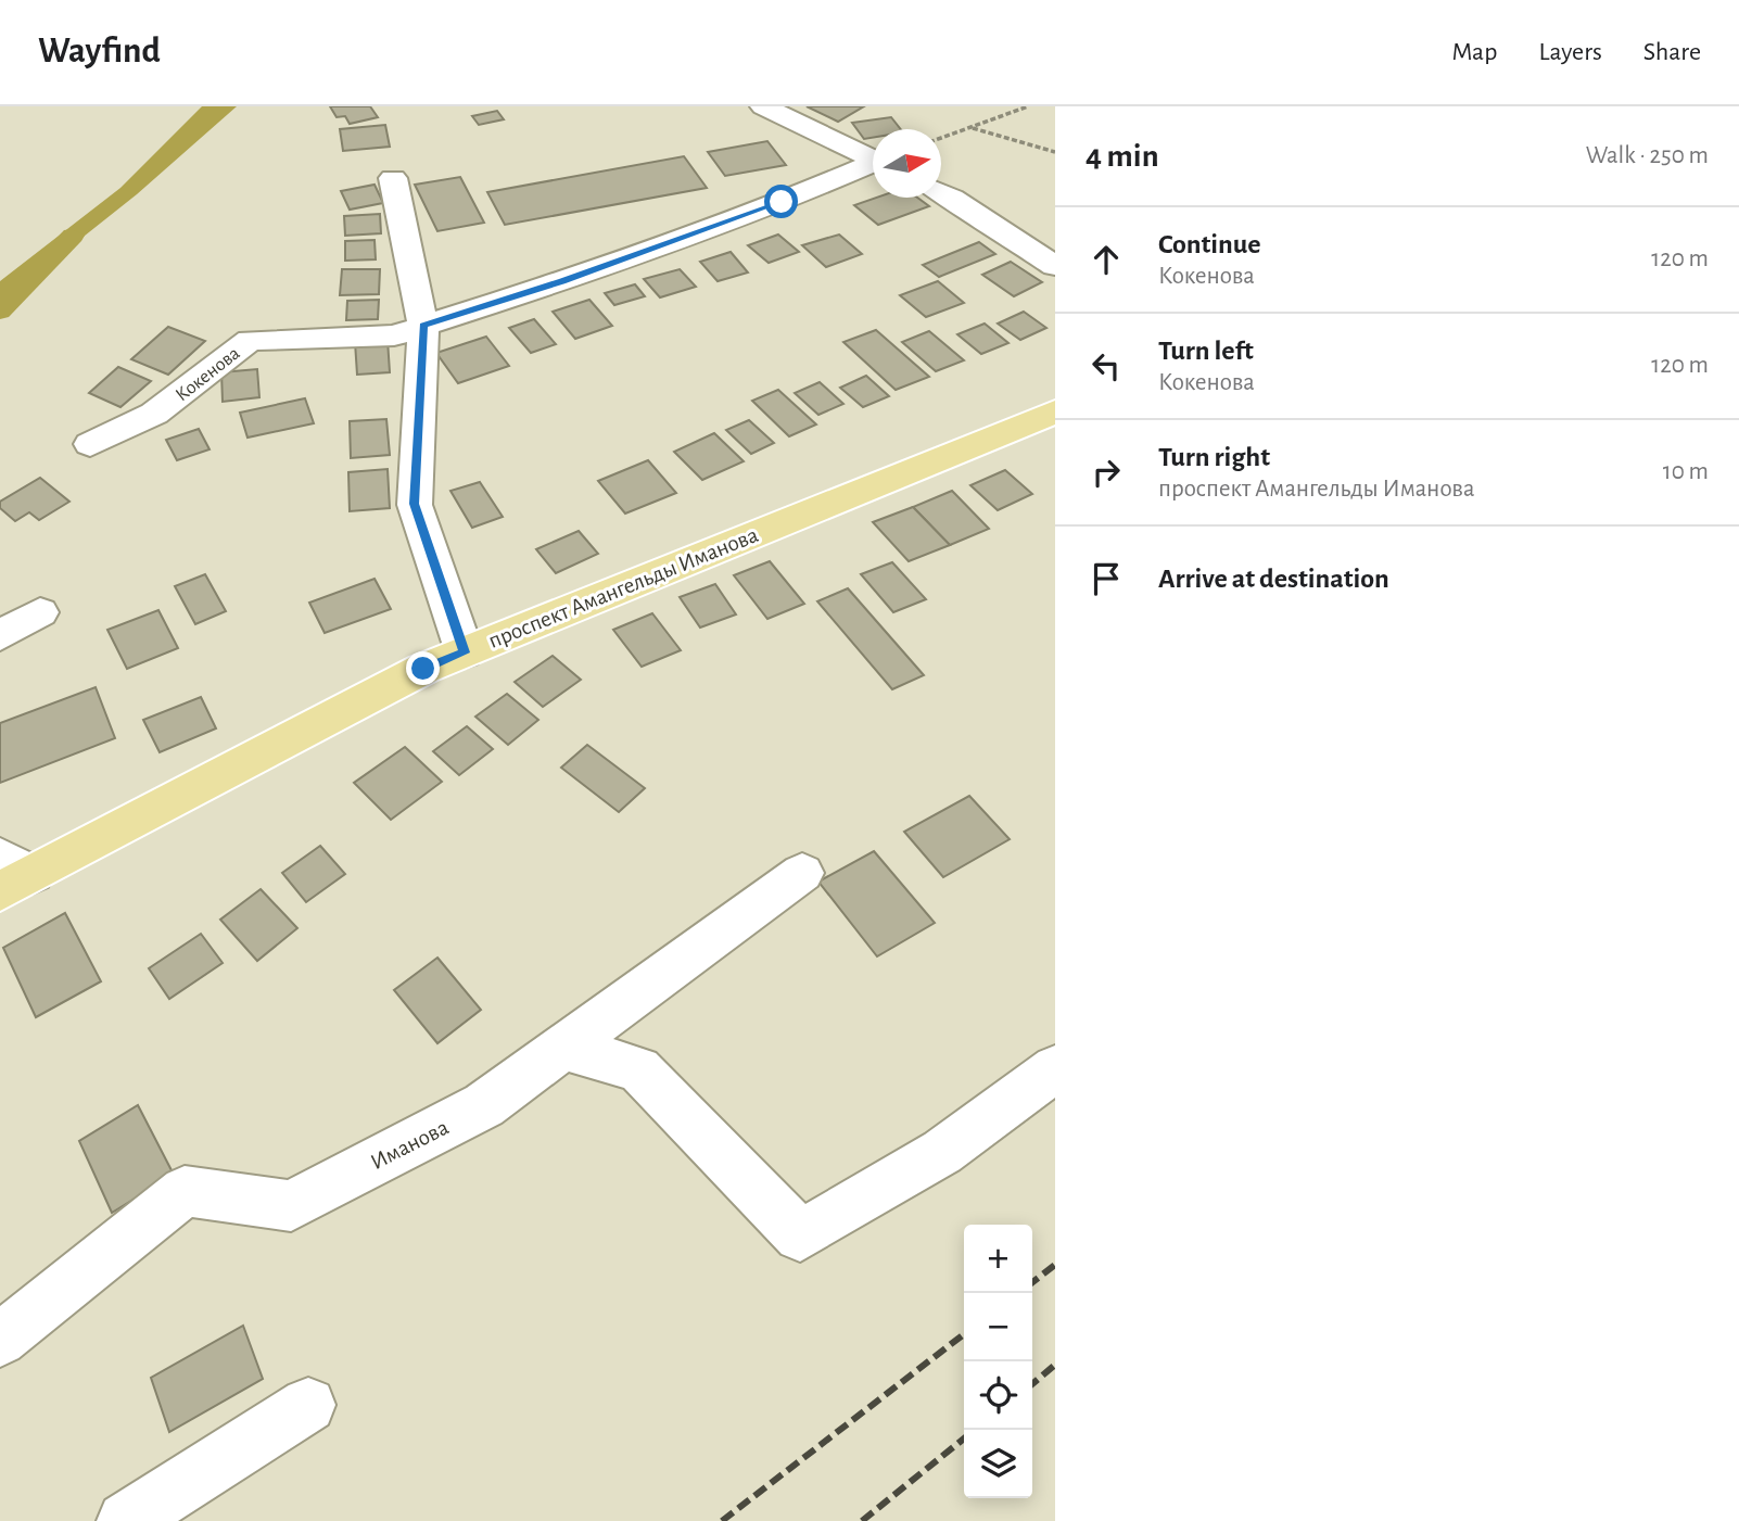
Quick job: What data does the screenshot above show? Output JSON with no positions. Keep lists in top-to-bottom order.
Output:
{
  "streets": {
    "main road": ["проспект Амангельды Иманова"],
    "street": ["Кокенова", "Иманова"]
  },
  "north": "right",
  "page": {
    "header": "Wayfind",
    "nav": ["Map", "Layers", "Share"],
    "heading": ["4 min", "Walk · 250 m"],
    "list": [
      ["Continue", "Кокенова", "120 m"],
      ["Turn left", "Кокенова", "120 m"],
      ["Turn right", "проспект Амангельды Иманова", "10 m"],
      "Arrive at destination"
    ],
    "map_buttons": ["+", "−"]
  }
}
